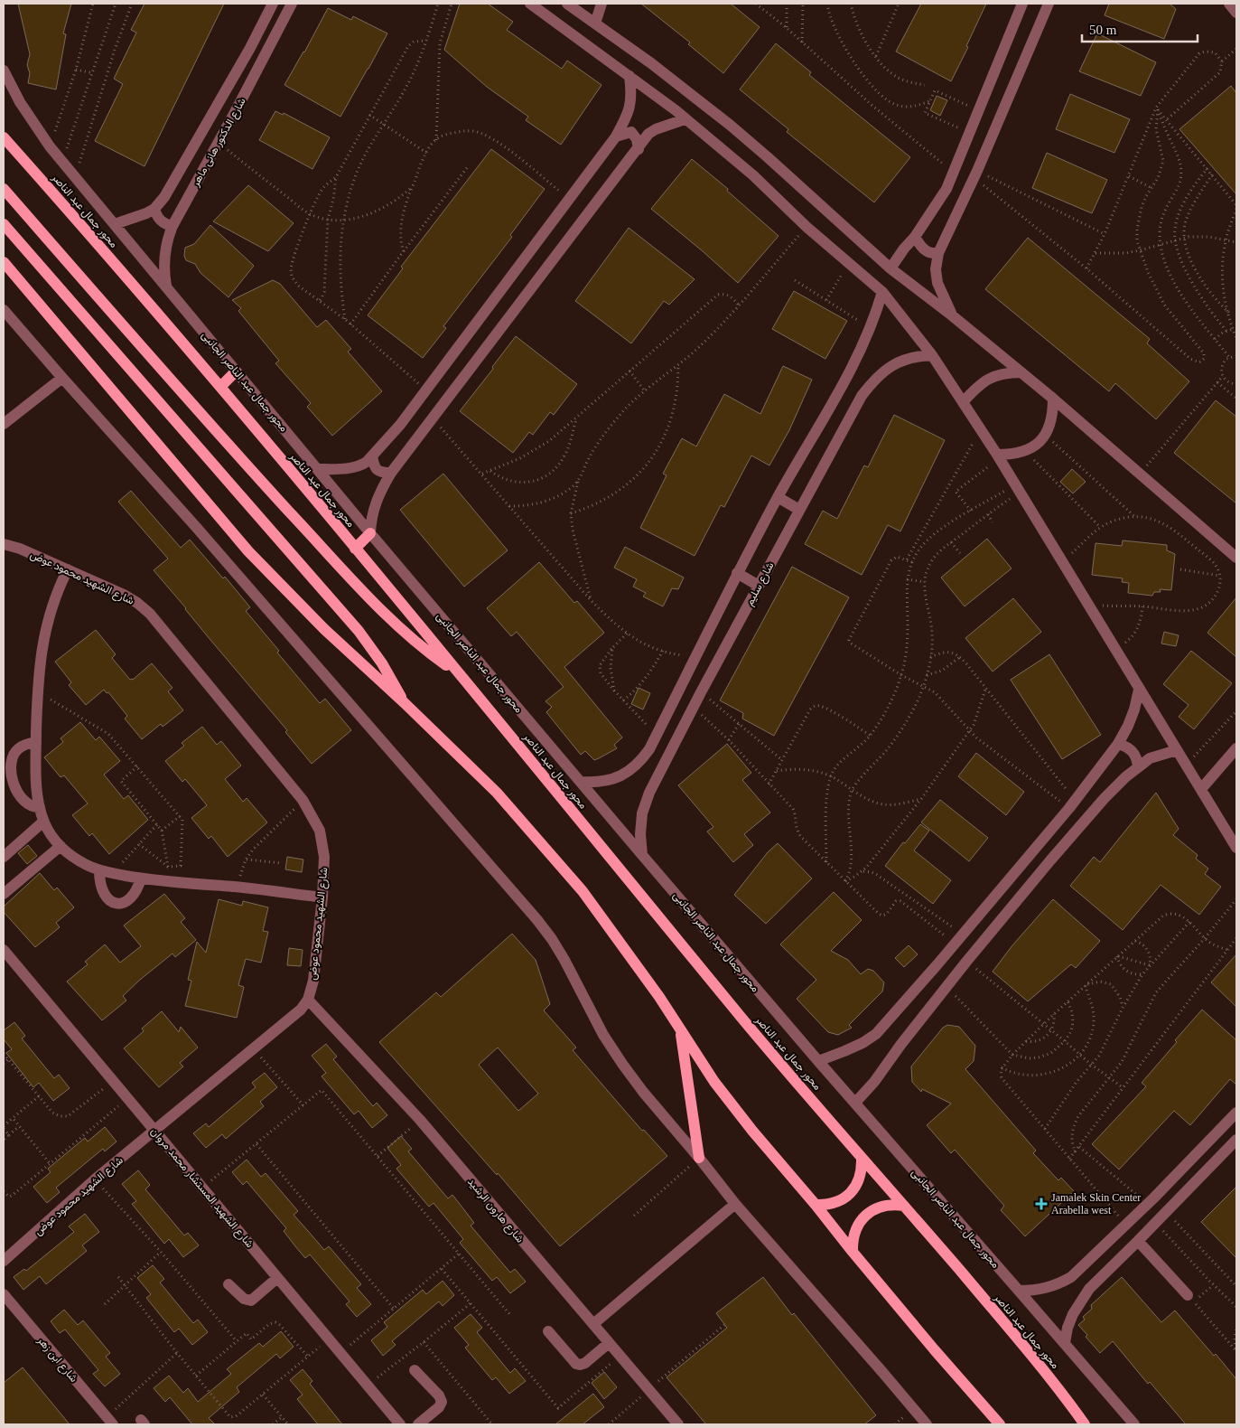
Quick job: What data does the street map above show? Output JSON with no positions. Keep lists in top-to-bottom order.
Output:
{
  "streets": {
    "main road": ["محور جمال عبد الناصر"],
    "street": [
      "شارع الدكتور هانى ماهر",
      "محور جمال عبد الناصر الجانبى",
      "شارع الشهيد محمود عوض",
      "شارع سليم",
      "شارع الشهيد المستشار محمد مروان",
      "شارع هارون الرشيد",
      "شارع ابن زهر"
    ]
  },
  "crossings": [
    ["شارع الدكتور هانى ماهر", "محور جمال عبد الناصر الجانبى"],
    ["محور جمال عبد الناصر الجانبى", "شارع سليم"],
    ["شارع الشهيد محمود عوض", "شارع الشهيد المستشار محمد مروان"],
    ["شارع الشهيد محمود عوض", "شارع هارون الرشيد"]
  ],
  "places": {
    "health": ["Jamalek Skin Center Arabella west"]
  },
  "scale_bar": "50 m"
}
